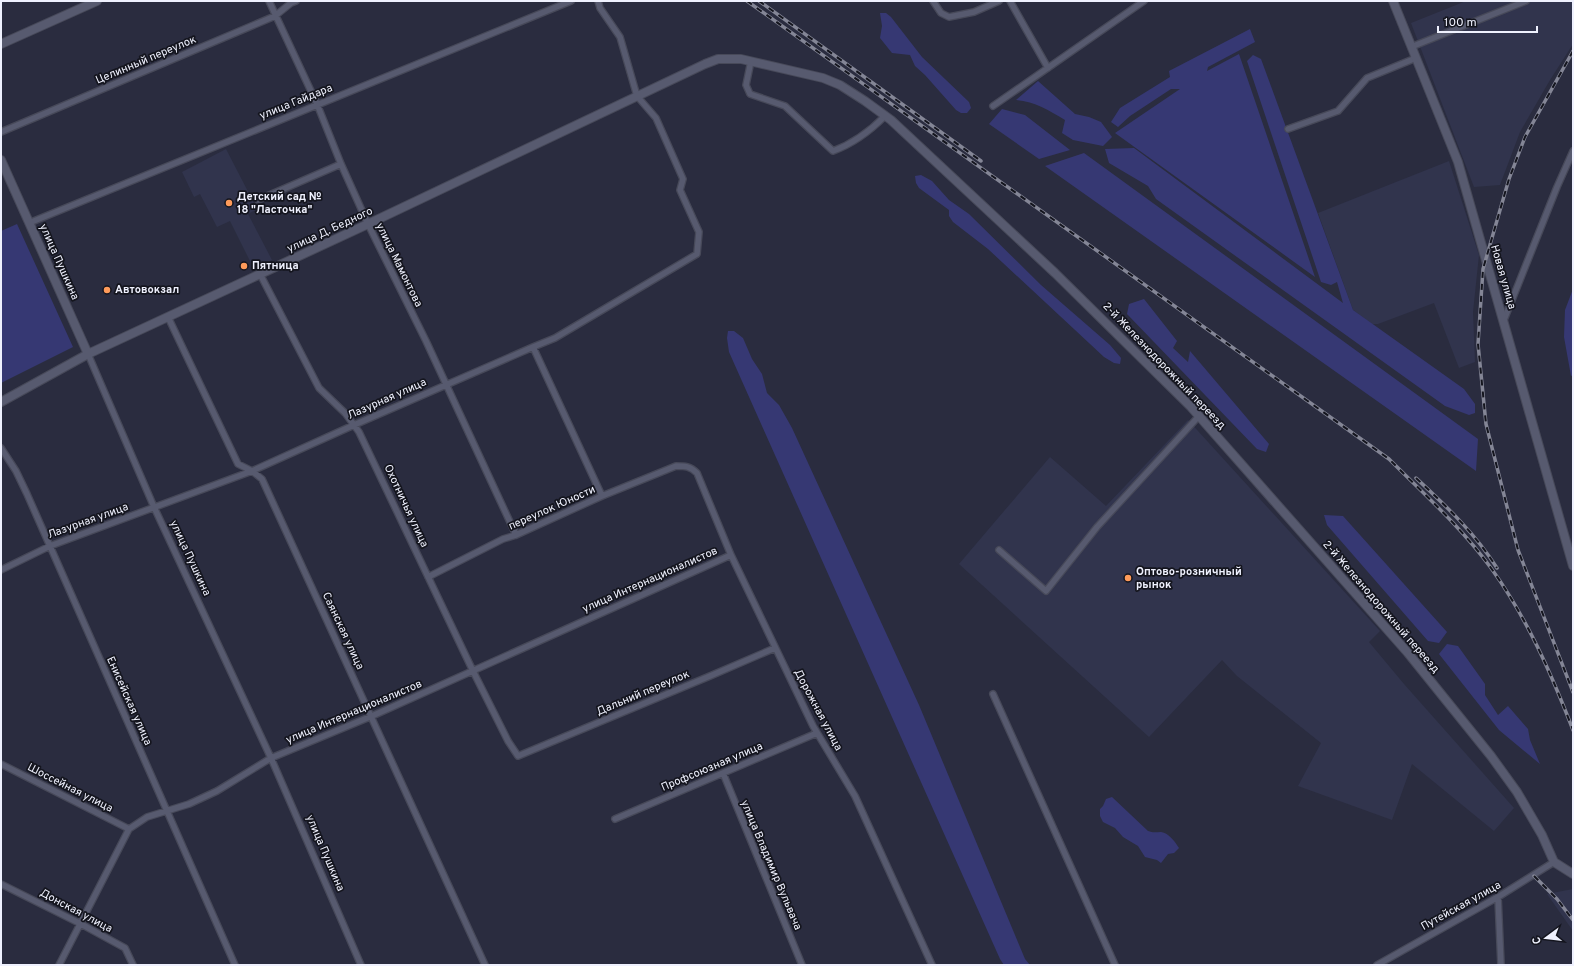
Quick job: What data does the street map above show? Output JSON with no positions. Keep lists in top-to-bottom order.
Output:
{
  "streets": {
    "street": [
      "Целинный переулок",
      "улица Гайдара",
      "улица Д. Бедного",
      "улица Пушкина",
      "улица Мамонтова",
      "Новая улица",
      "2-й Железнодорожный переезд",
      "Лазурная улица",
      "Охотничья улица",
      "переулок Юности",
      "улица Интернационалистов",
      "Саянская улица",
      "Дальний переулок",
      "Енисейская улица",
      "Дорожная улица",
      "Профсоюзная улица",
      "Шоссейная улица",
      "улица Владимир Вульвача",
      "Путейская улица",
      "Донская улица"
    ]
  },
  "crossings": [
    ["Целинный переулок", "улица Мамонтова"],
    ["улица Гайдара", "улица Пушкина"],
    ["улица Гайдара", "улица Мамонтова"],
    ["улица Д. Бедного", "улица Пушкина"],
    ["улица Д. Бедного", "улица Мамонтова"],
    ["улица Д. Бедного", "2-й Железнодорожный переезд"],
    ["улица Д. Бедного", "Лазурная улица"],
    ["улица Д. Бедного", "Охотничья улица"],
    ["улица Д. Бедного", "Саянская улица"],
    ["улица Пушкина", "Лазурная улица"],
    ["улица Пушкина", "улица Интернационалистов"],
    ["улица Мамонтова", "Лазурная улица"],
    ["улица Мамонтова", "переулок Юности"],
    ["2-й Железнодорожный переезд", "Путейская улица"],
    ["Лазурная улица", "Охотничья улица"],
    ["Лазурная улица", "Саянская улица"],
    ["Лазурная улица", "Енисейская улица"],
    ["Охотничья улица", "переулок Юности"],
    ["Охотничья улица", "улица Интернационалистов"],
    ["Охотничья улица", "Дальний переулок"],
    ["переулок Юности", "Дорожная улица"],
    ["улица Интернационалистов", "Саянская улица"],
    ["улица Интернационалистов", "Енисейская улица"],
    ["улица Интернационалистов", "Дорожная улица"],
    ["улица Интернационалистов", "Шоссейная улица"],
    ["улица Интернационалистов", "Донская улица"],
    ["Дальний переулок", "Дорожная улица"],
    ["Дорожная улица", "Профсоюзная улица"],
    ["Профсоюзная улица", "улица Владимир Вульвача"]
  ],
  "places": [
    "Детский сад № 18 \"Ласточка\"",
    "Пятница",
    "Автовокзал",
    "Оптово-розничный рынок"
  ],
  "scale_bar": "100 m",
  "north": "left"
}
